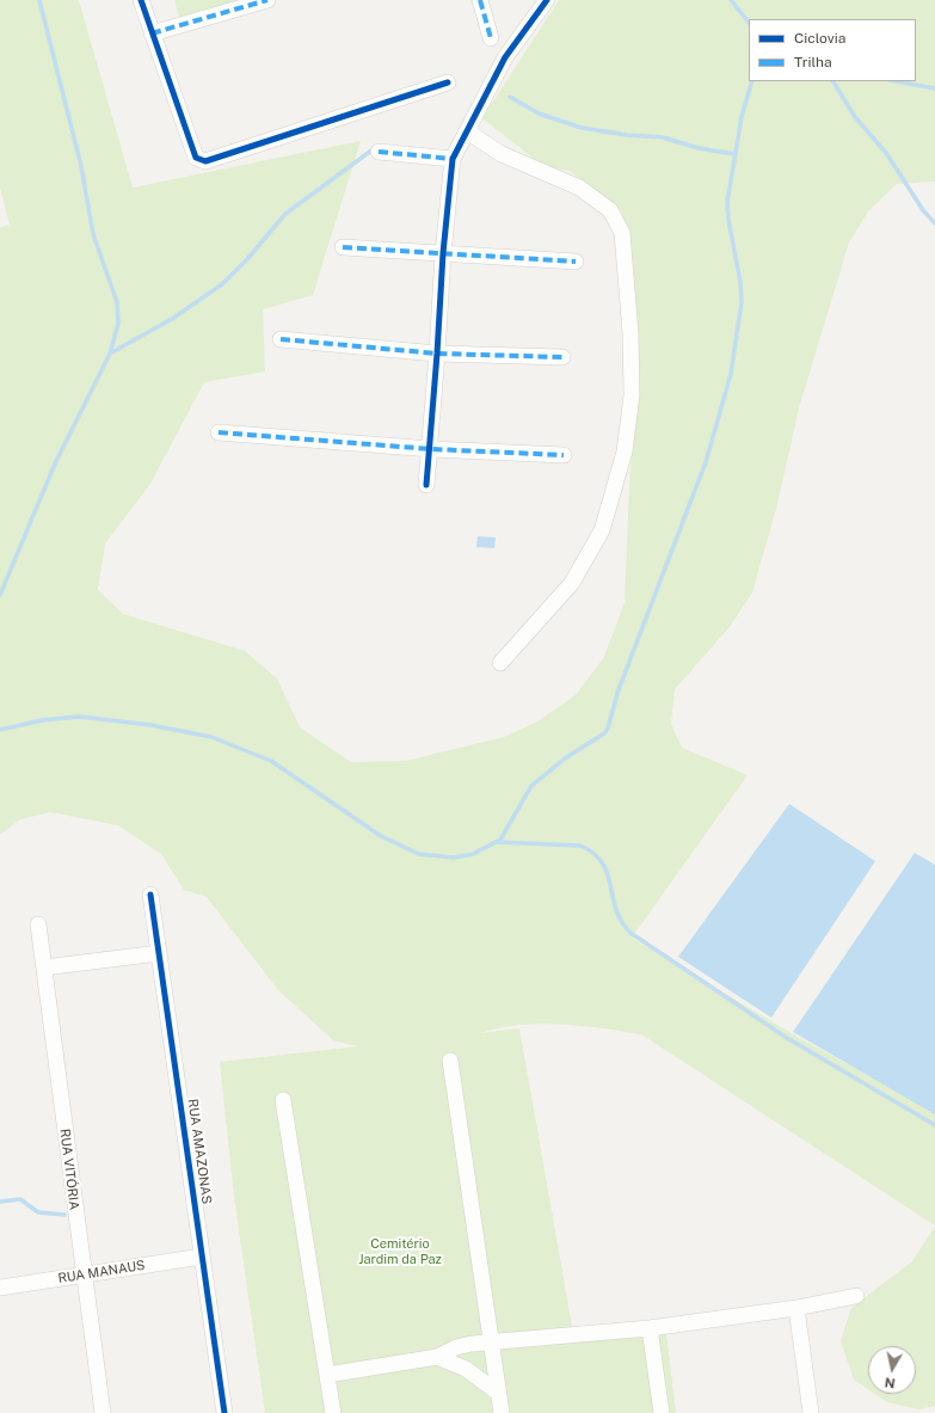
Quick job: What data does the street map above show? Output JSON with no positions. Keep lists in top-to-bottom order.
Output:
{
  "streets": {
    "street": ["RUA AMAZONAS", "RUA VITÓRIA", "RUA MANAUS"]
  },
  "crossings": [
    ["RUA AMAZONAS", "RUA MANAUS"],
    ["RUA VITÓRIA", "RUA MANAUS"]
  ],
  "parks": ["Cemitério Jardim da Paz"],
  "legend": ["Ciclovia", "Trilha"],
  "north": "bottom"
}
